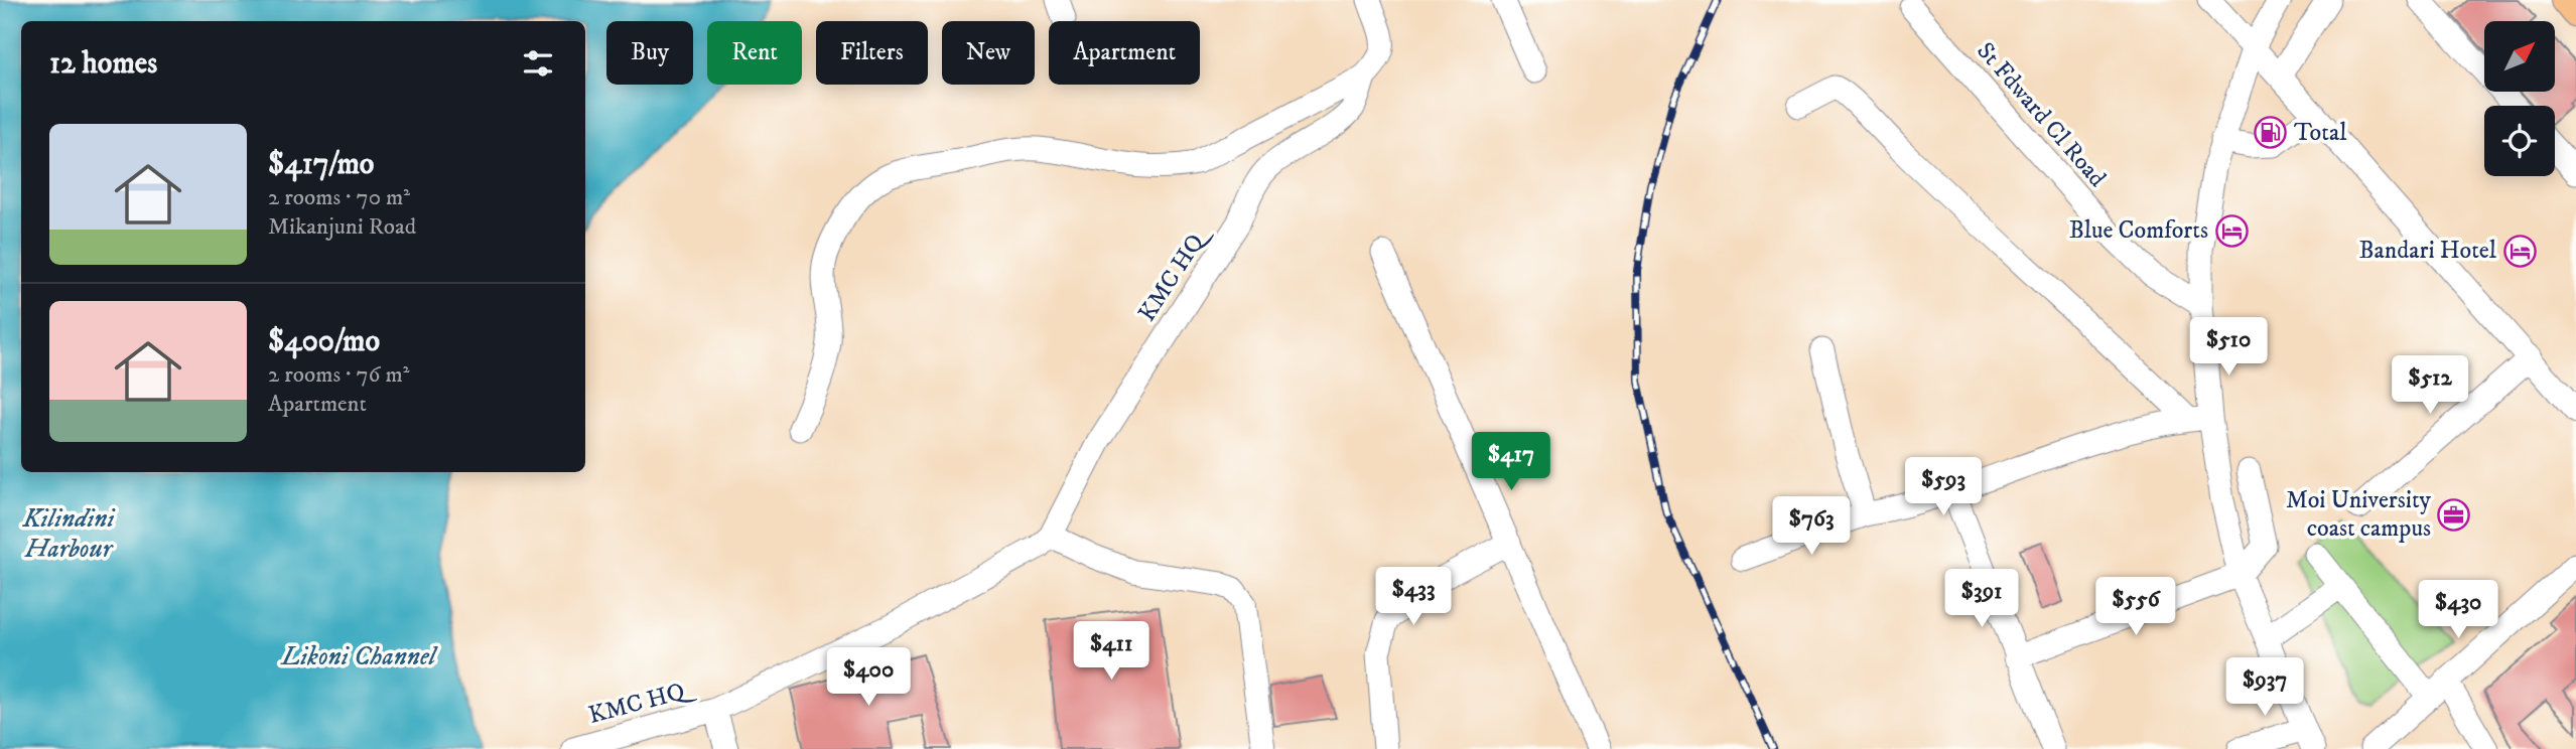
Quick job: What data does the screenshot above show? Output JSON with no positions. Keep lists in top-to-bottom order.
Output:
{
  "streets": {
    "street": ["St Fdward Cl Road", "KMC HQ"]
  },
  "water": ["Kilindini Harbour", "Likoni Channel"],
  "places": {
    "fuel station": ["Total"],
    "hotel": ["Blue Comforts", "Bandari Hotel"],
    "office": ["Moi University coast campus"]
  },
  "north": "top right",
  "page": {
    "chip": [
      "Buy",
      "Rent",
      "Filters",
      "New",
      "Apartment"
    ],
    "heading": "12 homes",
    "list": [
      {
        "name": "$417/mo",
        "note": "2 rooms · 70 m² · Mikanjuni Road"
      },
      {
        "name": "$400/mo",
        "note": "2 rooms · 76 m² · Apartment"
      }
    ],
    "price": [
      "$510",
      "$512",
      "$417",
      "$593",
      "$763",
      "$433",
      "$391",
      "$556",
      "$430",
      "$411",
      "$400",
      "$937"
    ]
  }
}
